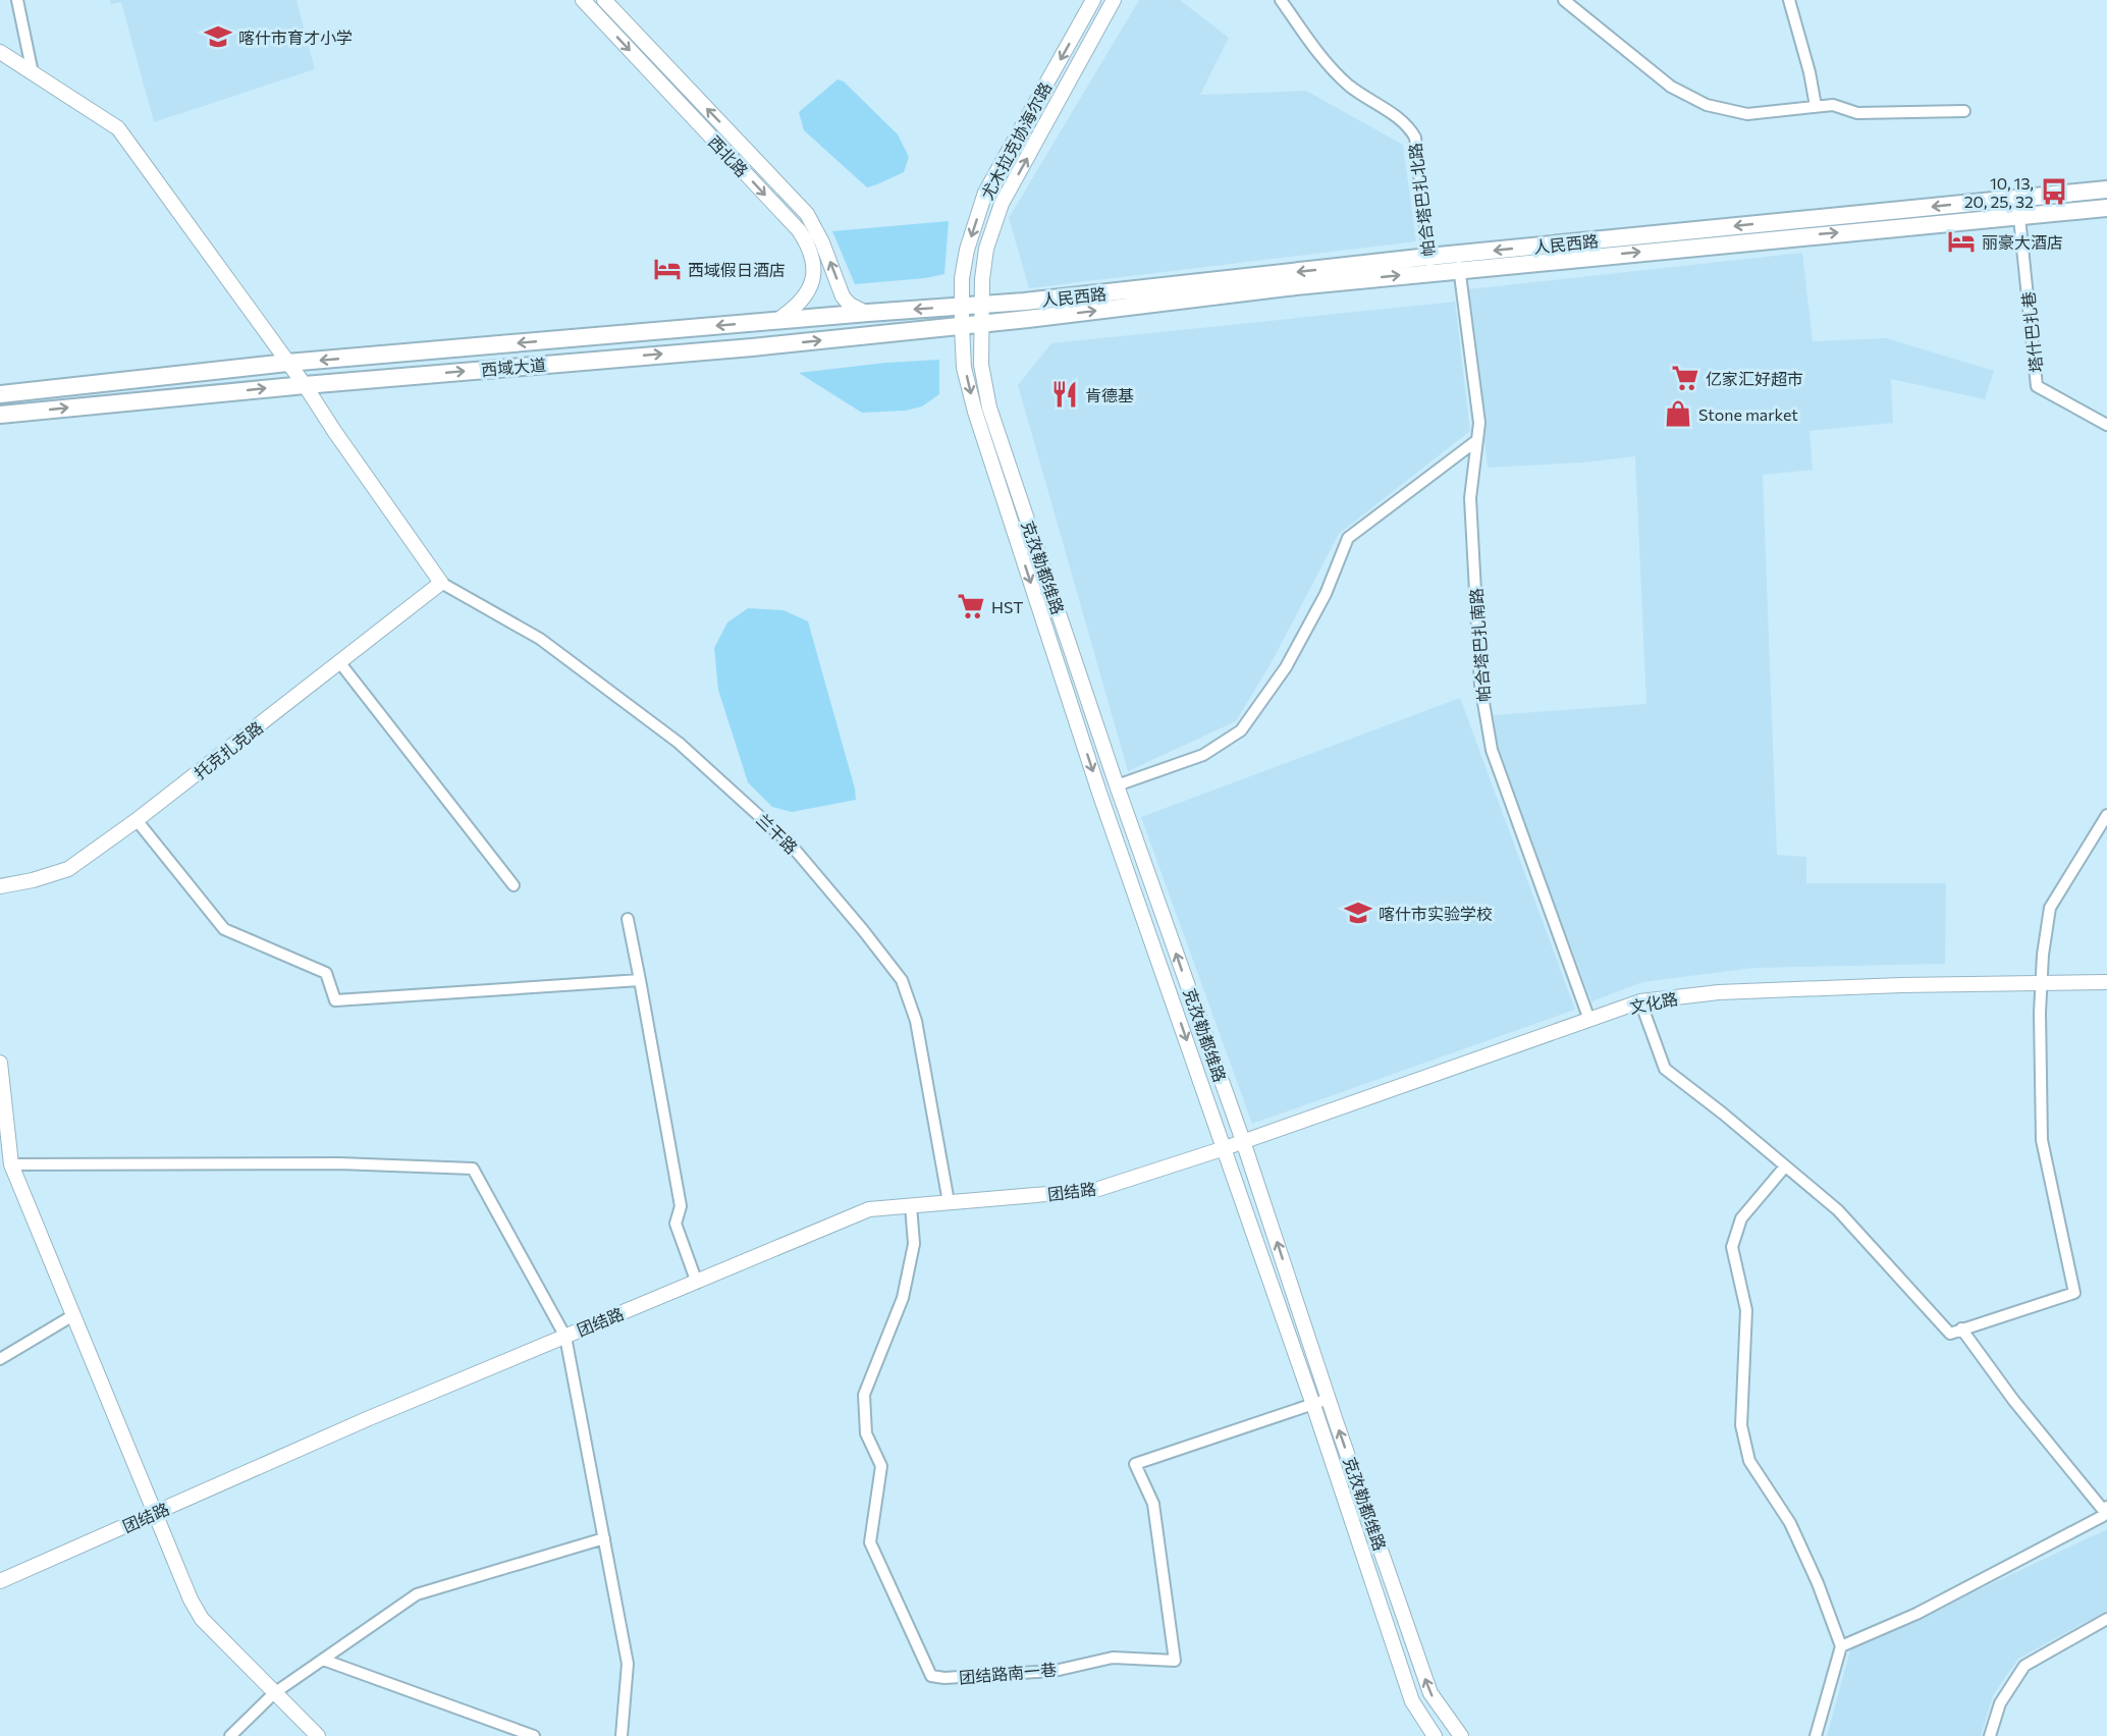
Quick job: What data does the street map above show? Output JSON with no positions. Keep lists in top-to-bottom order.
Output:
{
  "streets": {
    "main road": [
      "尤木拉克协海尔路",
      "西北路",
      "人民西路",
      "西域大道",
      "克孜勒都维路",
      "托克扎克路",
      "文化路",
      "团结路"
    ],
    "street": [
      "帕合塔巴扎北路",
      "塔什巴扎巷",
      "帕合塔巴扎南路",
      "兰干路",
      "团结路南一巷"
    ]
  },
  "crossings": [
    ["尤木拉克协海尔路", "西域大道"],
    ["尤木拉克协海尔路", "克孜勒都维路"],
    ["西北路", "西域大道"],
    ["帕合塔巴扎北路", "人民西路"],
    ["人民西路", "塔什巴扎巷"],
    ["人民西路", "西域大道"],
    ["人民西路", "帕合塔巴扎南路"],
    ["西域大道", "克孜勒都维路"],
    ["克孜勒都维路", "文化路"],
    ["克孜勒都维路", "团结路"],
    ["克孜勒都维路", "团结路南一巷"],
    ["帕合塔巴扎南路", "文化路"],
    ["托克扎克路", "兰干路"],
    ["兰干路", "团结路"],
    ["文化路", "团结路"],
    ["团结路", "团结路南一巷"]
  ],
  "places": {
    "school or university": ["喀什市育才小学", "喀什市实验学校"],
    "bus stop": ["10, 13, 20, 25, 32"],
    "hotel": ["丽豪大酒店", "西域假日酒店"],
    "supermarket": ["亿家汇好超市", "HST"],
    "restaurant": ["肯德基"],
    "shop": ["Stone market"]
  }
}
